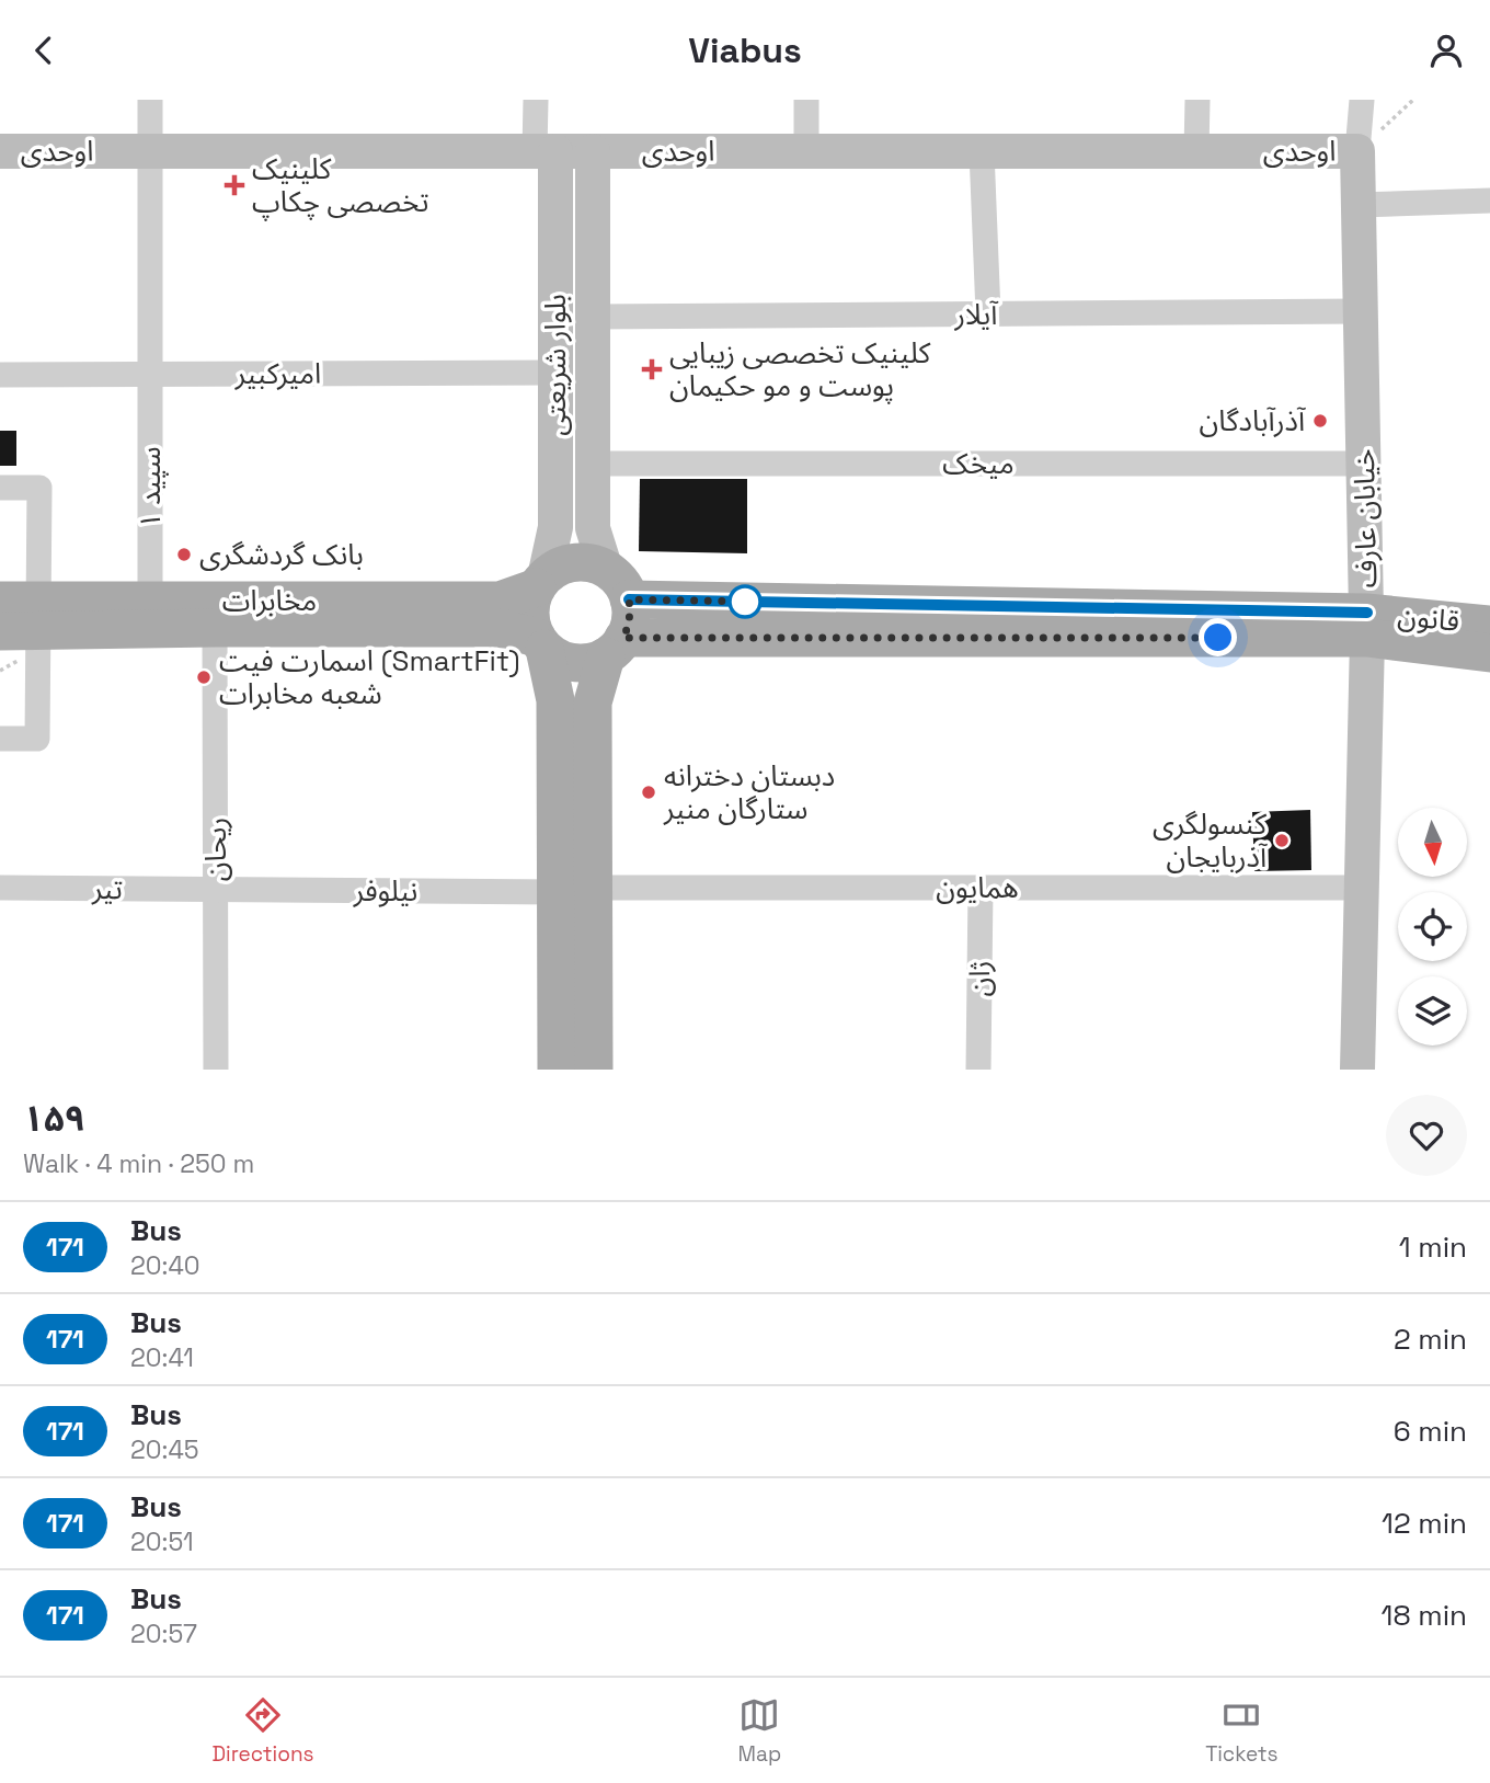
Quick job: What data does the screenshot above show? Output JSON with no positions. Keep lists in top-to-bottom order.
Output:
{
  "streets": {
    "main road": ["مخابرات", "قانون"],
    "street": [
      "اوحدی",
      "آیلار",
      "بلوار شریعتى",
      "امیرکبیر",
      "میخک",
      "سپید ۱",
      "خیابان عارف",
      "ریحان",
      "همایون",
      "تیر",
      "نیلوفر",
      "ژان"
    ]
  },
  "crossings": [
    ["اوحدی", "بلوار شریعتى"],
    ["اوحدی", "سپید ۱"],
    ["اوحدی", "خیابان عارف"],
    ["آیلار", "بلوار شریعتى"],
    ["آیلار", "خیابان عارف"],
    ["بلوار شریعتى", "امیرکبیر"],
    ["بلوار شریعتى", "میخک"],
    ["بلوار شریعتى", "مخابرات"],
    ["امیرکبیر", "سپید ۱"],
    ["میخک", "خیابان عارف"],
    ["سپید ۱", "مخابرات"],
    ["خیابان عارف", "قانون"],
    ["خیابان عارف", "همایون"],
    ["مخابرات", "ریحان"],
    ["ریحان", "تیر"],
    ["ریحان", "نیلوفر"],
    ["همایون", "نیلوفر"],
    ["همایون", "ژان"],
    ["تیر", "نیلوفر"]
  ],
  "places": {
    "health": ["کلينيک تخصصی چکاپ", "کلینیک تخصصی زیبایی پوست و مو حکیمان"],
    "other": [
      "آذرآبادگان",
      "بانک گردشگری",
      "اسمارت فیت (SmartFit) شعبه مخابرات",
      "دبستان دخترانه ستارگان منیر",
      "کنسولگری آذربایجان"
    ]
  },
  "lines": ["bus line 171"],
  "north": "bottom",
  "page": {
    "header": "Viabus",
    "heading": ["۱۵۹", "Walk · 4 min · 250 m"],
    "list": [
      {
        "mark": "171",
        "name": "Bus",
        "note": "20:40",
        "value": "1 min"
      },
      {
        "mark": "171",
        "name": "Bus",
        "note": "20:41",
        "value": "2 min"
      },
      {
        "mark": "171",
        "name": "Bus",
        "note": "20:45",
        "value": "6 min"
      },
      {
        "mark": "171",
        "name": "Bus",
        "note": "20:51",
        "value": "12 min"
      },
      {
        "mark": "171",
        "name": "Bus",
        "note": "20:57",
        "value": "18 min"
      }
    ],
    "tabs": ["Directions", "Map", "Tickets"]
  }
}
